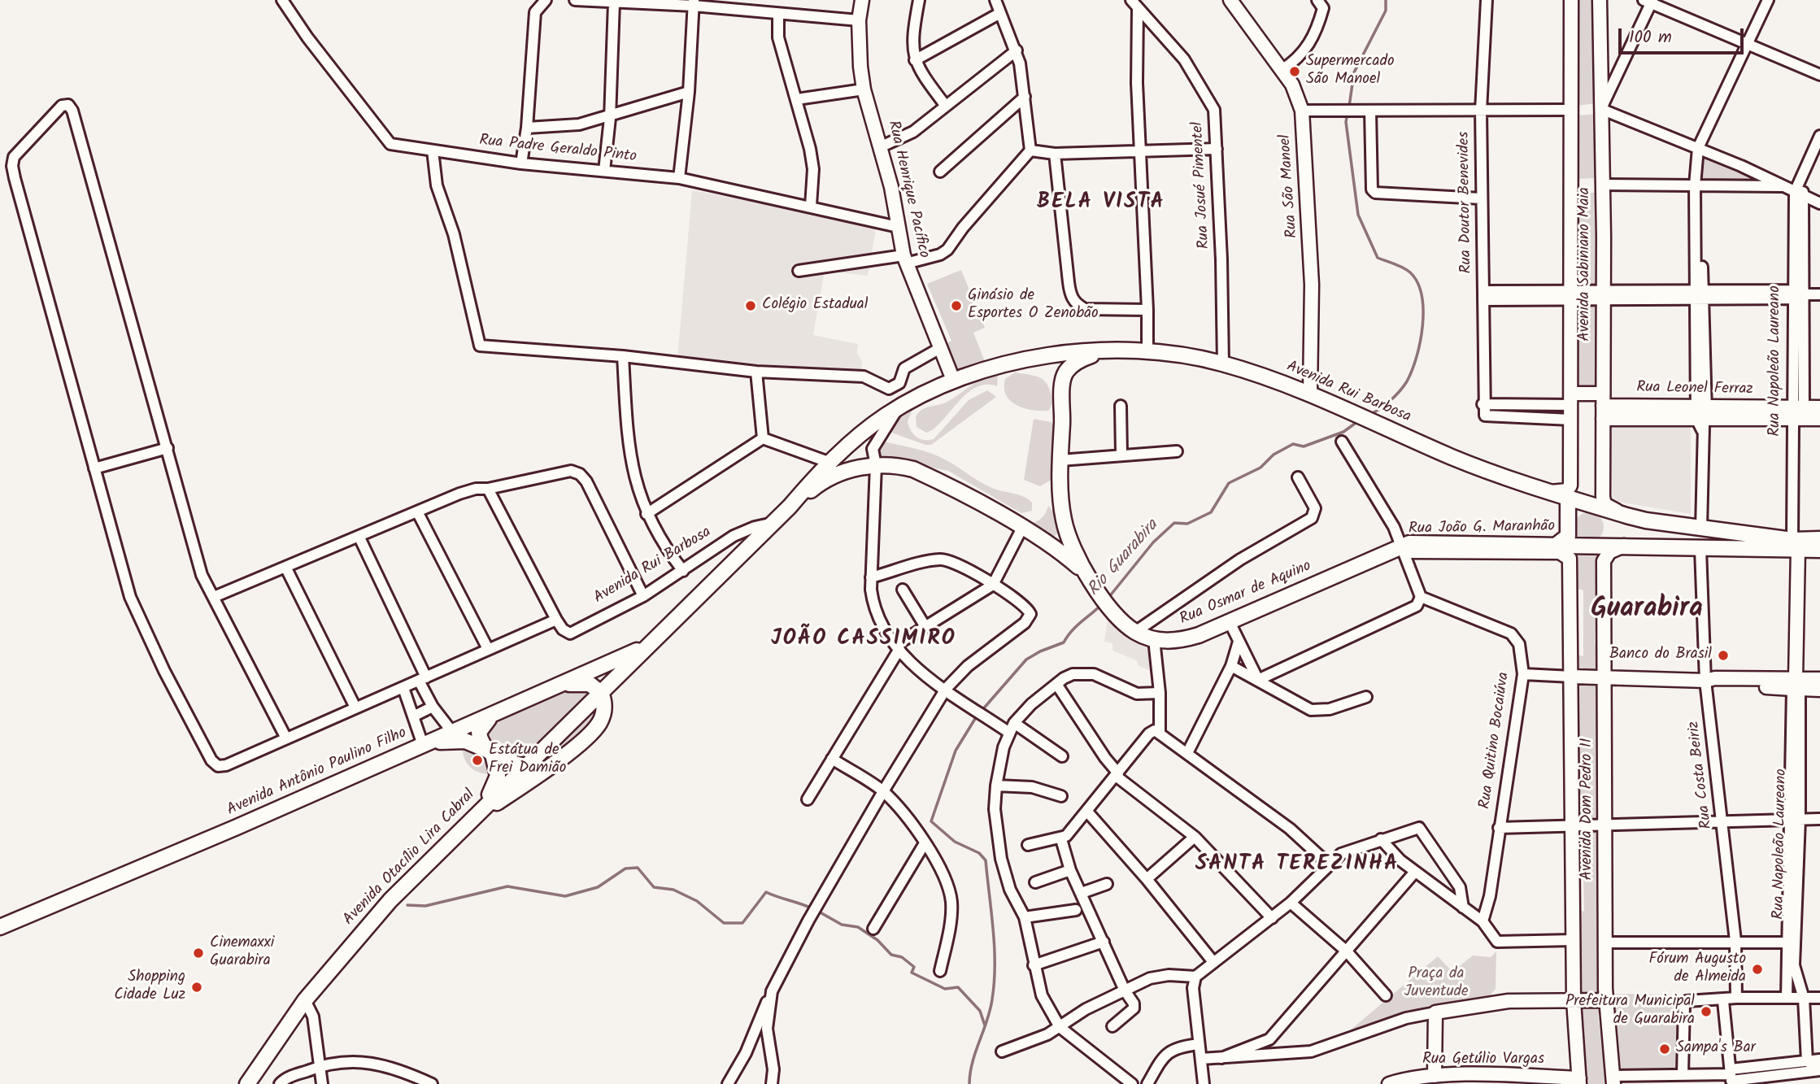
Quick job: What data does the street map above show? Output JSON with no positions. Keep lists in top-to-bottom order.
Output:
{
  "streets": {
    "main road": [
      "Rua São Manoel",
      "Rua Henrique Pacífico",
      "Avenida Sabiniano Maia",
      "Rua Napoleão Laureano",
      "Rua Leonel Ferraz",
      "Avenida Rui Barbosa",
      "Rua João G. Maranhão",
      "Rua Osmar de Aquino",
      "Avenida Antônio Paulino Filho",
      "Avenida Dom Pedro II",
      "Avenida Otacílio Lira Cabral",
      "Rua Getúlio Vargas"
    ],
    "street": [
      "Rua Padre Geraldo Pinto",
      "Rua Josué Pimentel",
      "Rua Doutor Benevides",
      "Rua Quitino Bocaiúva",
      "Rua Costa Beiriz"
    ]
  },
  "crossings": [
    ["Rua Padre Geraldo Pinto", "Rua Henrique Pacífico"],
    ["Rua Josué Pimentel", "Avenida Rui Barbosa"],
    ["Rua São Manoel", "Avenida Rui Barbosa"],
    ["Rua Henrique Pacífico", "Avenida Rui Barbosa"],
    ["Avenida Sabiniano Maia", "Rua Leonel Ferraz"],
    ["Avenida Sabiniano Maia", "Avenida Rui Barbosa"],
    ["Rua Napoleão Laureano", "Rua Leonel Ferraz"],
    ["Rua Napoleão Laureano", "Avenida Rui Barbosa"],
    ["Rua Napoleão Laureano", "Rua João G. Maranhão"],
    ["Avenida Rui Barbosa", "Rua João G. Maranhão"],
    ["Avenida Rui Barbosa", "Rua Osmar de Aquino"],
    ["Avenida Rui Barbosa", "Avenida Otacílio Lira Cabral"],
    ["Rua João G. Maranhão", "Rua Osmar de Aquino"],
    ["Rua João G. Maranhão", "Rua Costa Beiriz"],
    ["Rua João G. Maranhão", "Avenida Dom Pedro II"],
    ["Rua Osmar de Aquino", "Avenida Otacílio Lira Cabral"],
    ["Avenida Antônio Paulino Filho", "Avenida Otacílio Lira Cabral"],
    ["Avenida Dom Pedro II", "Rua Getúlio Vargas"]
  ],
  "districts": [
    "BELA VISTA",
    "Guarabira",
    "JOÃO CASSIMIRO",
    "SANTA TEREZINHA"
  ],
  "water": ["Rio Guarabira"],
  "parks": ["Praça da Juventude"],
  "places": [
    "Supermercado São Manoel",
    "Colégio Estadual",
    "Ginásio de Esportes O Zenobão",
    "Banco do Brasil",
    "Estátua de Frei Damião",
    "Cinemaxxi Guarabira",
    "Fórum Augusto de Almeida",
    "Shopping Cidade Luz",
    "Prefeitura Municipal de Guarabira",
    "Sampa's Bar"
  ],
  "scale_bar": "100 m"
}
